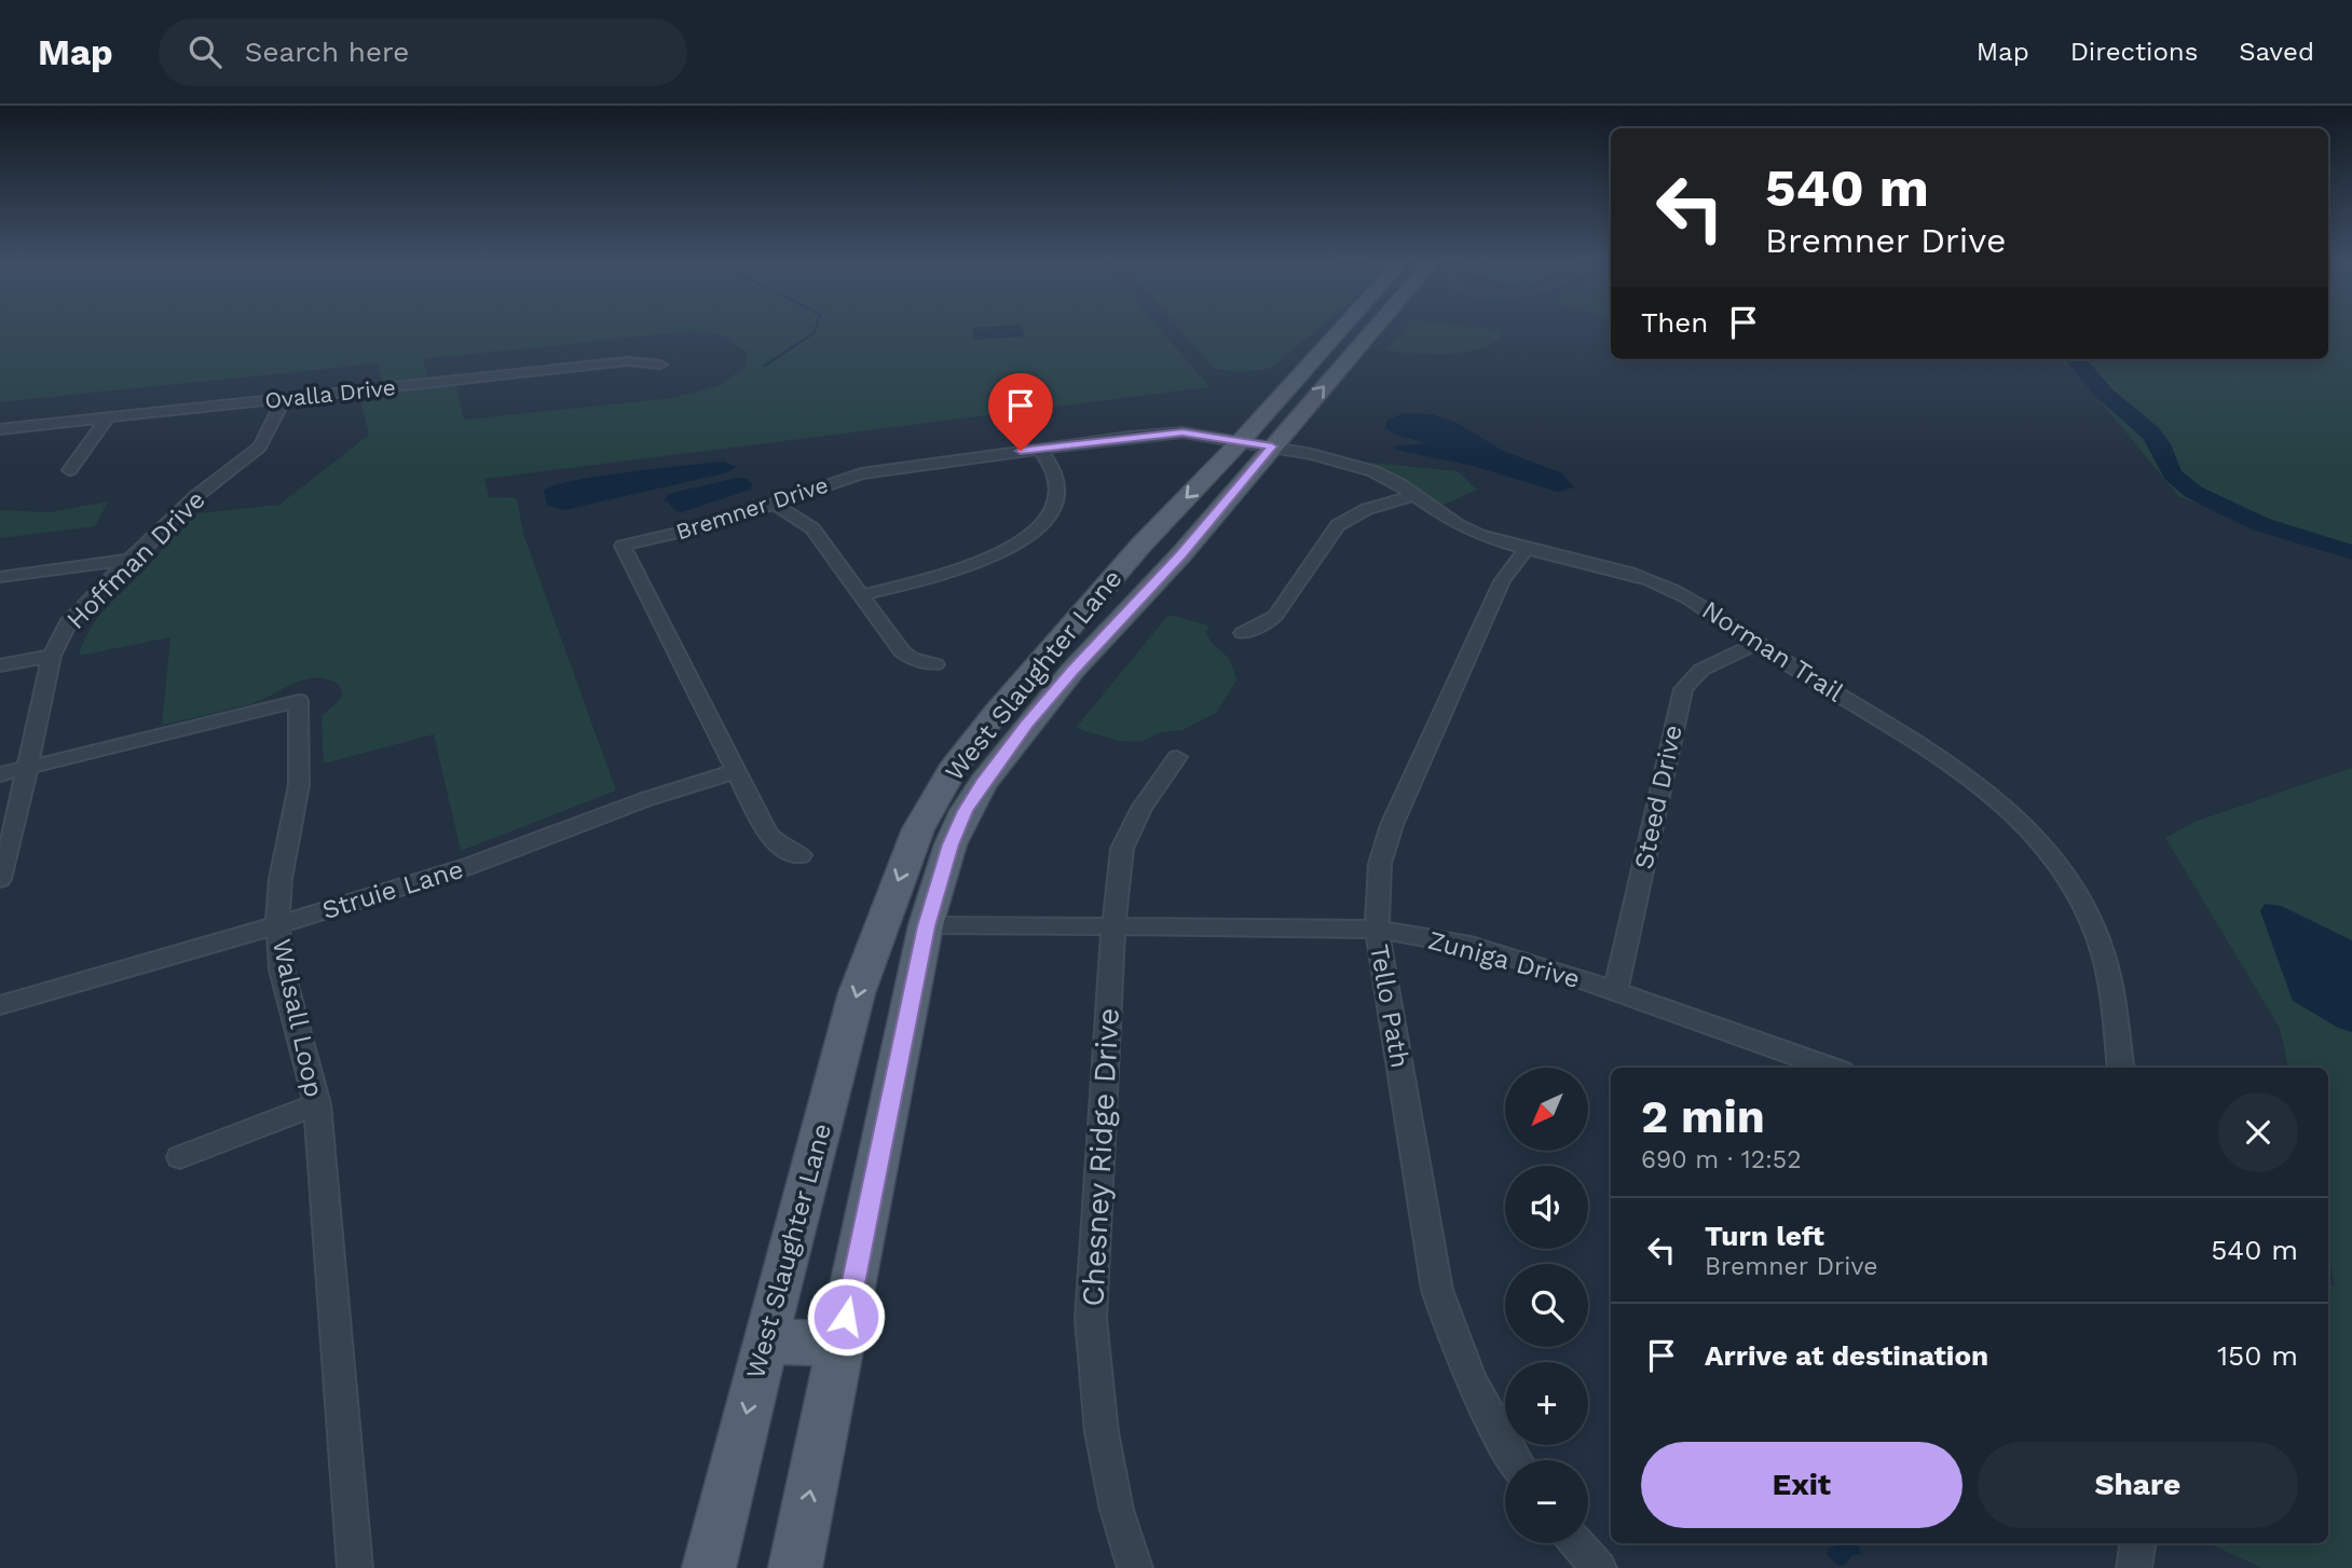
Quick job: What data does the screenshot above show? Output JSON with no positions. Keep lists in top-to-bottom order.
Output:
{
  "streets": {
    "main road": ["West Slaughter Lane"],
    "street": [
      "Ovalla Drive",
      "Bremner Drive",
      "Hoffman Drive",
      "Norman Trail",
      "Steed Drive",
      "Struie Lane",
      "Zuniga Drive",
      "Tello Path",
      "Walsall Loop",
      "Chesney Ridge Drive"
    ]
  },
  "crossings": [
    ["Ovalla Drive", "Hoffman Drive"],
    ["Bremner Drive", "Norman Trail"],
    ["Bremner Drive", "West Slaughter Lane"],
    ["Bremner Drive", "Struie Lane"],
    ["Hoffman Drive", "Walsall Loop"],
    ["Norman Trail", "West Slaughter Lane"],
    ["Norman Trail", "Steed Drive"],
    ["Norman Trail", "Tello Path"],
    ["West Slaughter Lane", "Zuniga Drive"],
    ["Steed Drive", "Zuniga Drive"],
    ["Struie Lane", "Walsall Loop"],
    ["Zuniga Drive", "Tello Path"],
    ["Zuniga Drive", "Chesney Ridge Drive"]
  ],
  "north": "bottom left",
  "page": {
    "header": "Map",
    "search": "Search here",
    "nav": ["Map", "Directions", "Saved"],
    "turn": ["540 m", "Bremner Drive"],
    "then": "Then",
    "map_buttons": ["+", "−"],
    "heading": ["2 min", "690 m · 12:52"],
    "list": [
      {
        "name": "Turn left",
        "note": "Bremner Drive",
        "value": "540 m"
      },
      {
        "name": "Arrive at destination",
        "value": "150 m"
      }
    ],
    "buttons": ["Exit", "Share"]
  }
}
